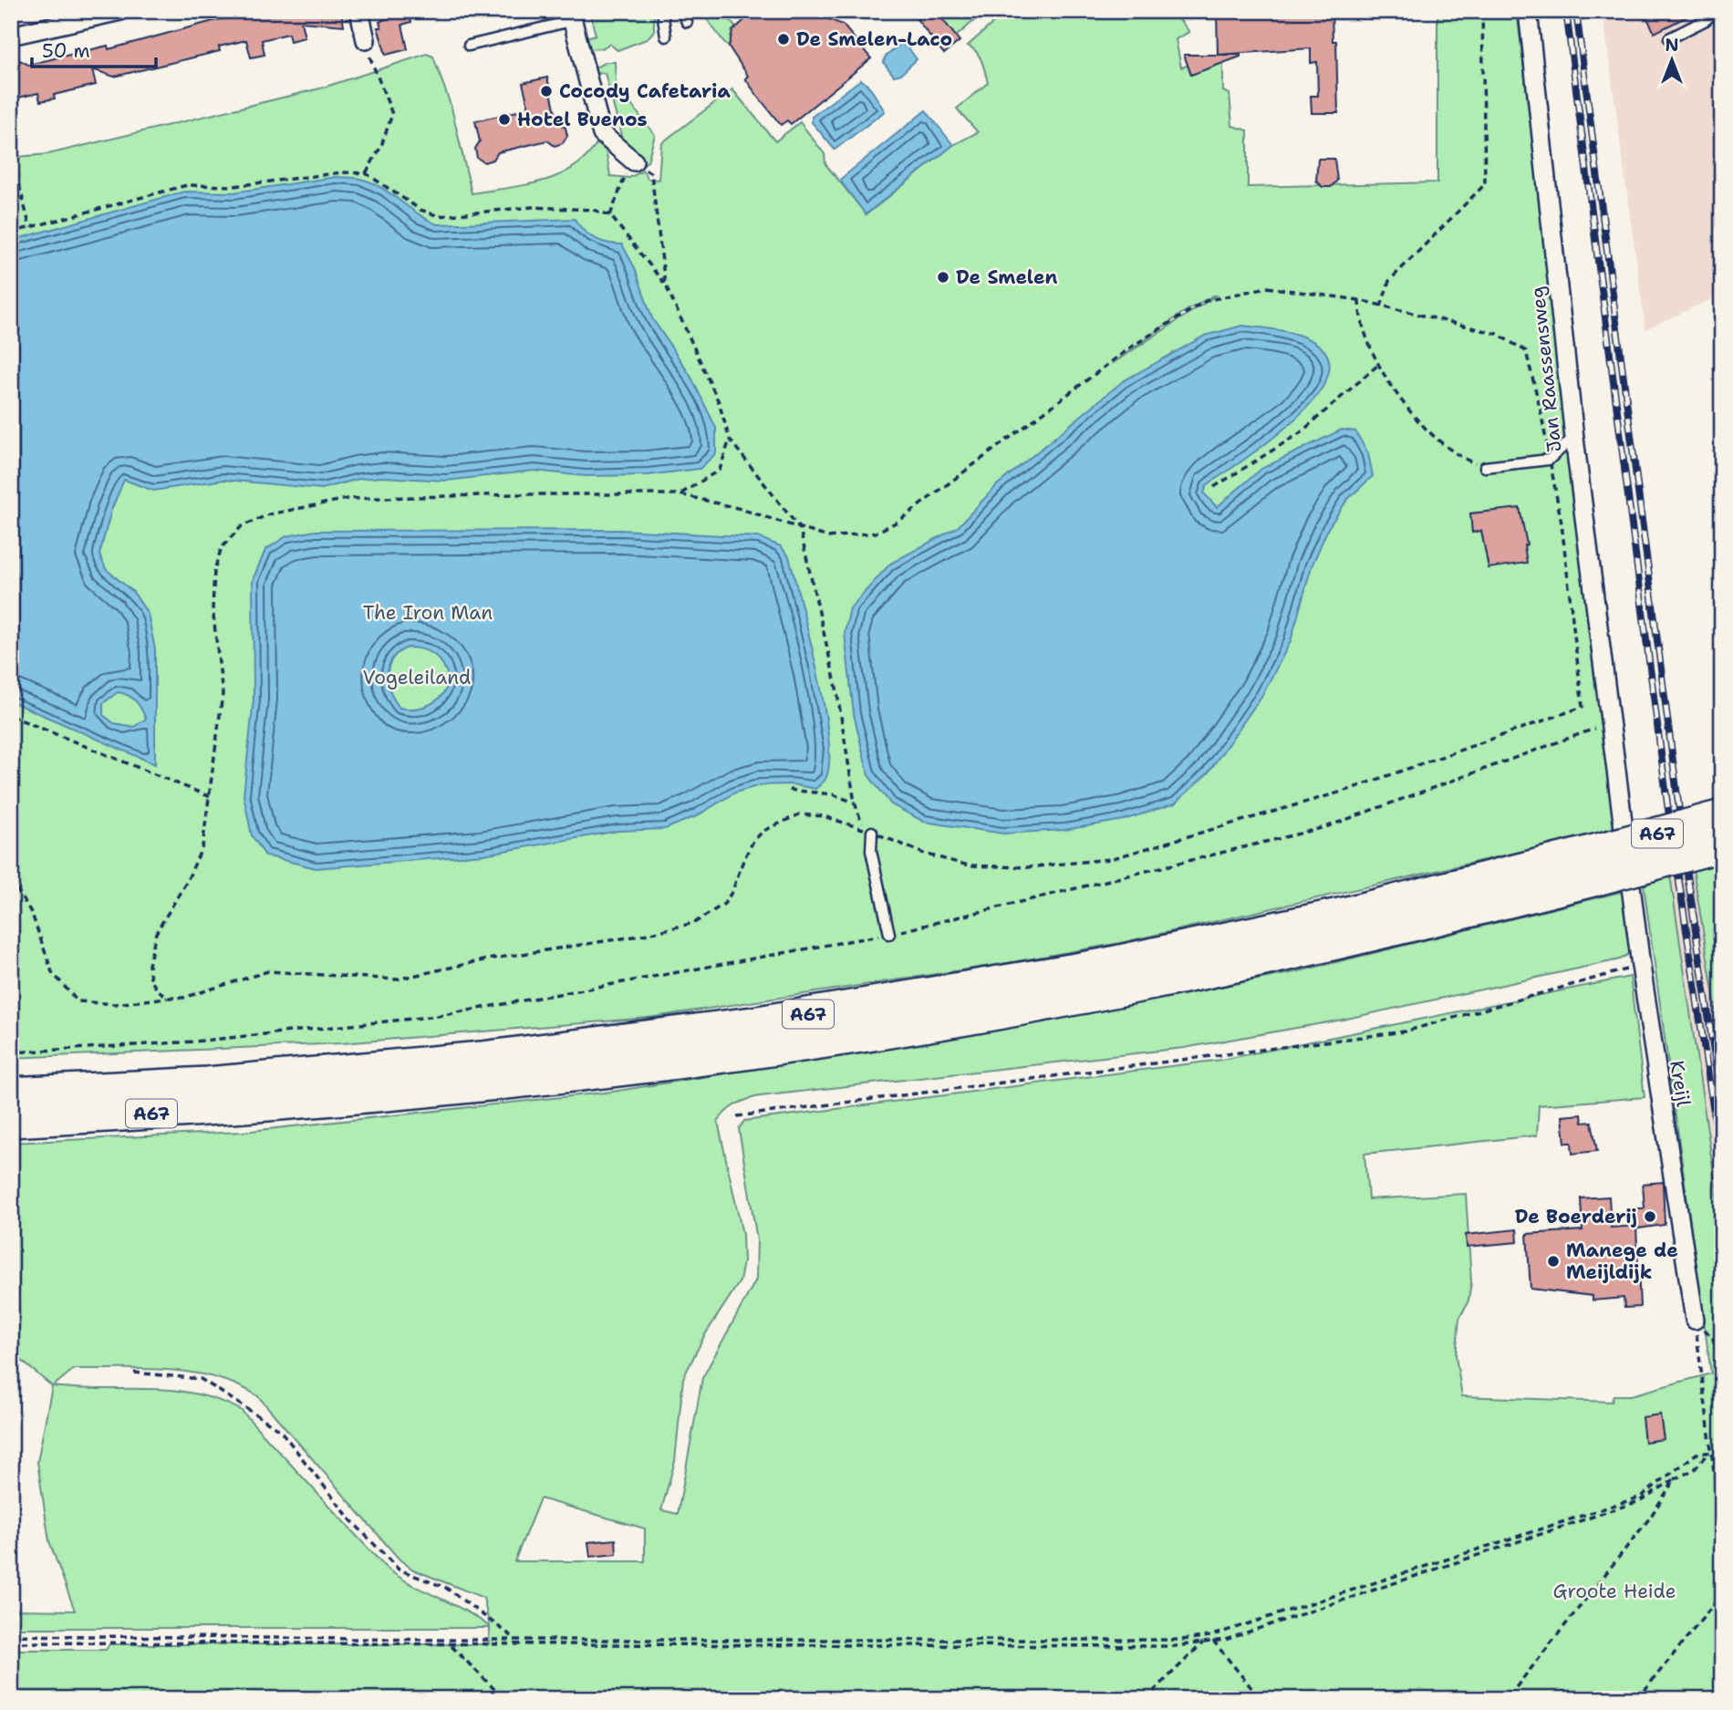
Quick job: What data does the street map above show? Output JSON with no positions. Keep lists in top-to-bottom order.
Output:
{
  "streets": {
    "highway": ["A67"],
    "street": ["Jan Raassensweg", "Kreijl"]
  },
  "crossings": [
    ["Jan Raassensweg", "Kreijl"]
  ],
  "parks": ["The Iron Man", "Vogeleiland", "Groote Heide"],
  "places": [
    "De Smelen-Laco",
    "Cocody Cafetaria",
    "Hotel Buenos",
    "De Smelen",
    "De Boerderij",
    "Manege de Meijldijk"
  ],
  "scale_bar": "50 m",
  "north": "top"
}
